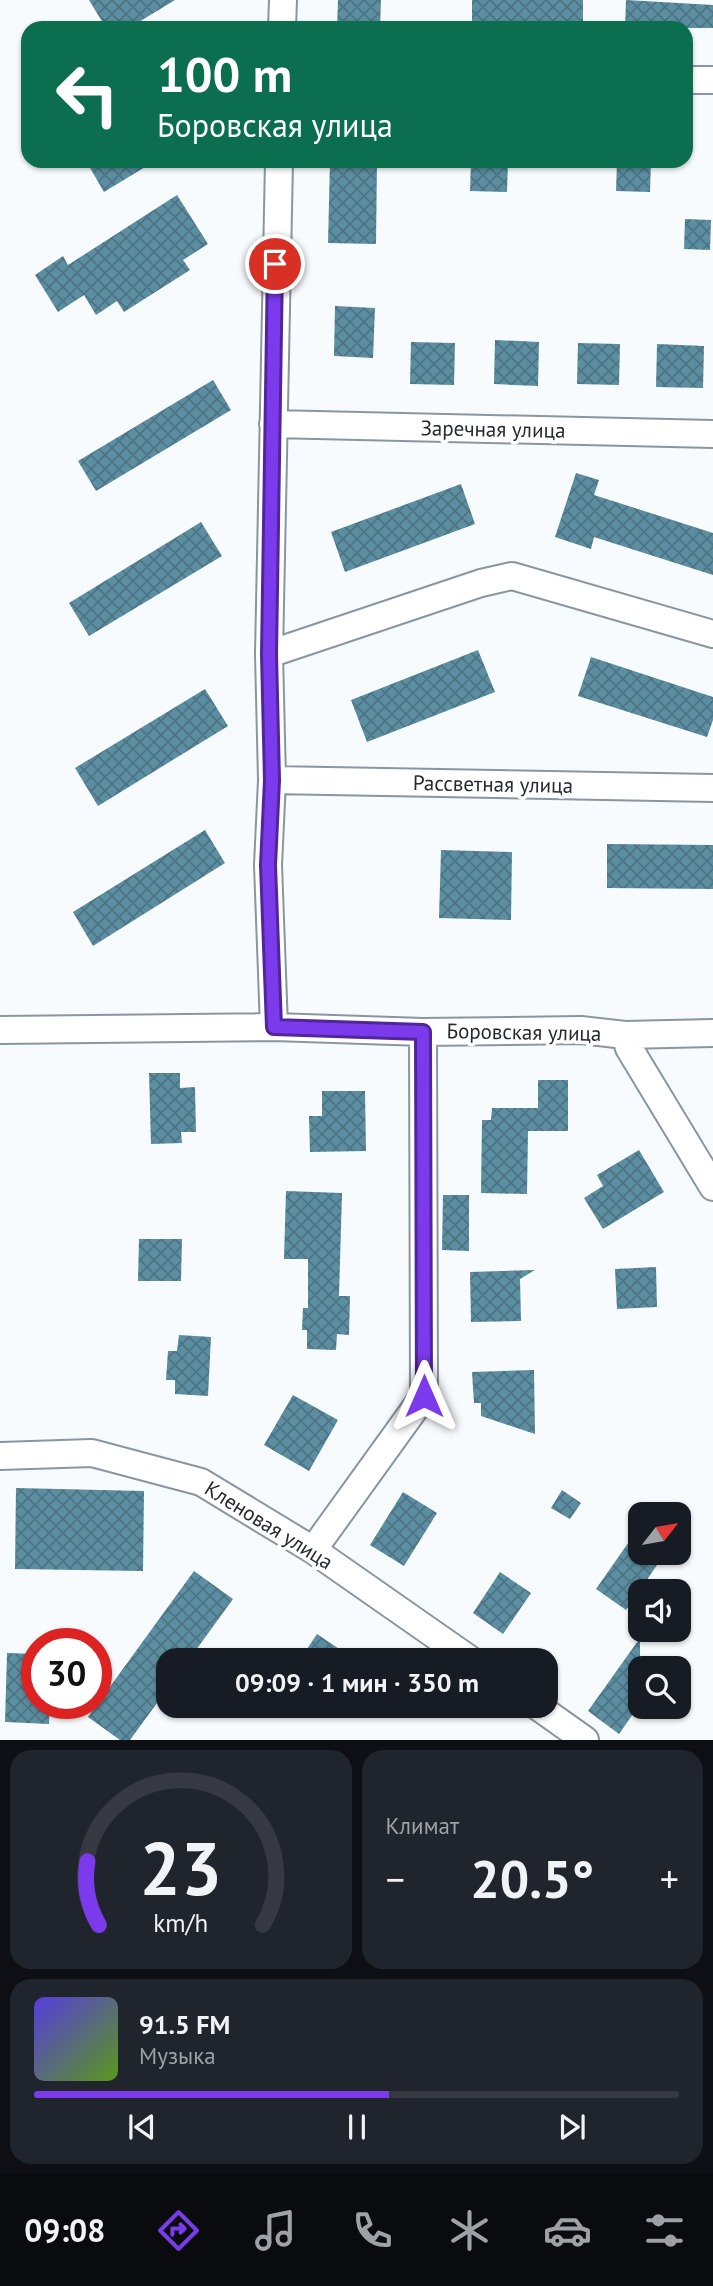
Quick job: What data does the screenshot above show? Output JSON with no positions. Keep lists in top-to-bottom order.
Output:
{
  "streets": {
    "street": [
      "Заречная улица",
      "Рассветная улица",
      "Боровская улица",
      "Кленовая улица"
    ]
  },
  "north": "top right",
  "page": {
    "turn": ["100 m", "Боровская улица"],
    "limit": "30",
    "trip": "09:09 · 1 мин · 350 m",
    "tile": "Климат",
    "heat": ["−", "20.5°", "+"],
    "song": ["91.5 FM", "Музыка"],
    "tabs": "09:08",
    "gauge": ["23", "km/h"]
  }
}
